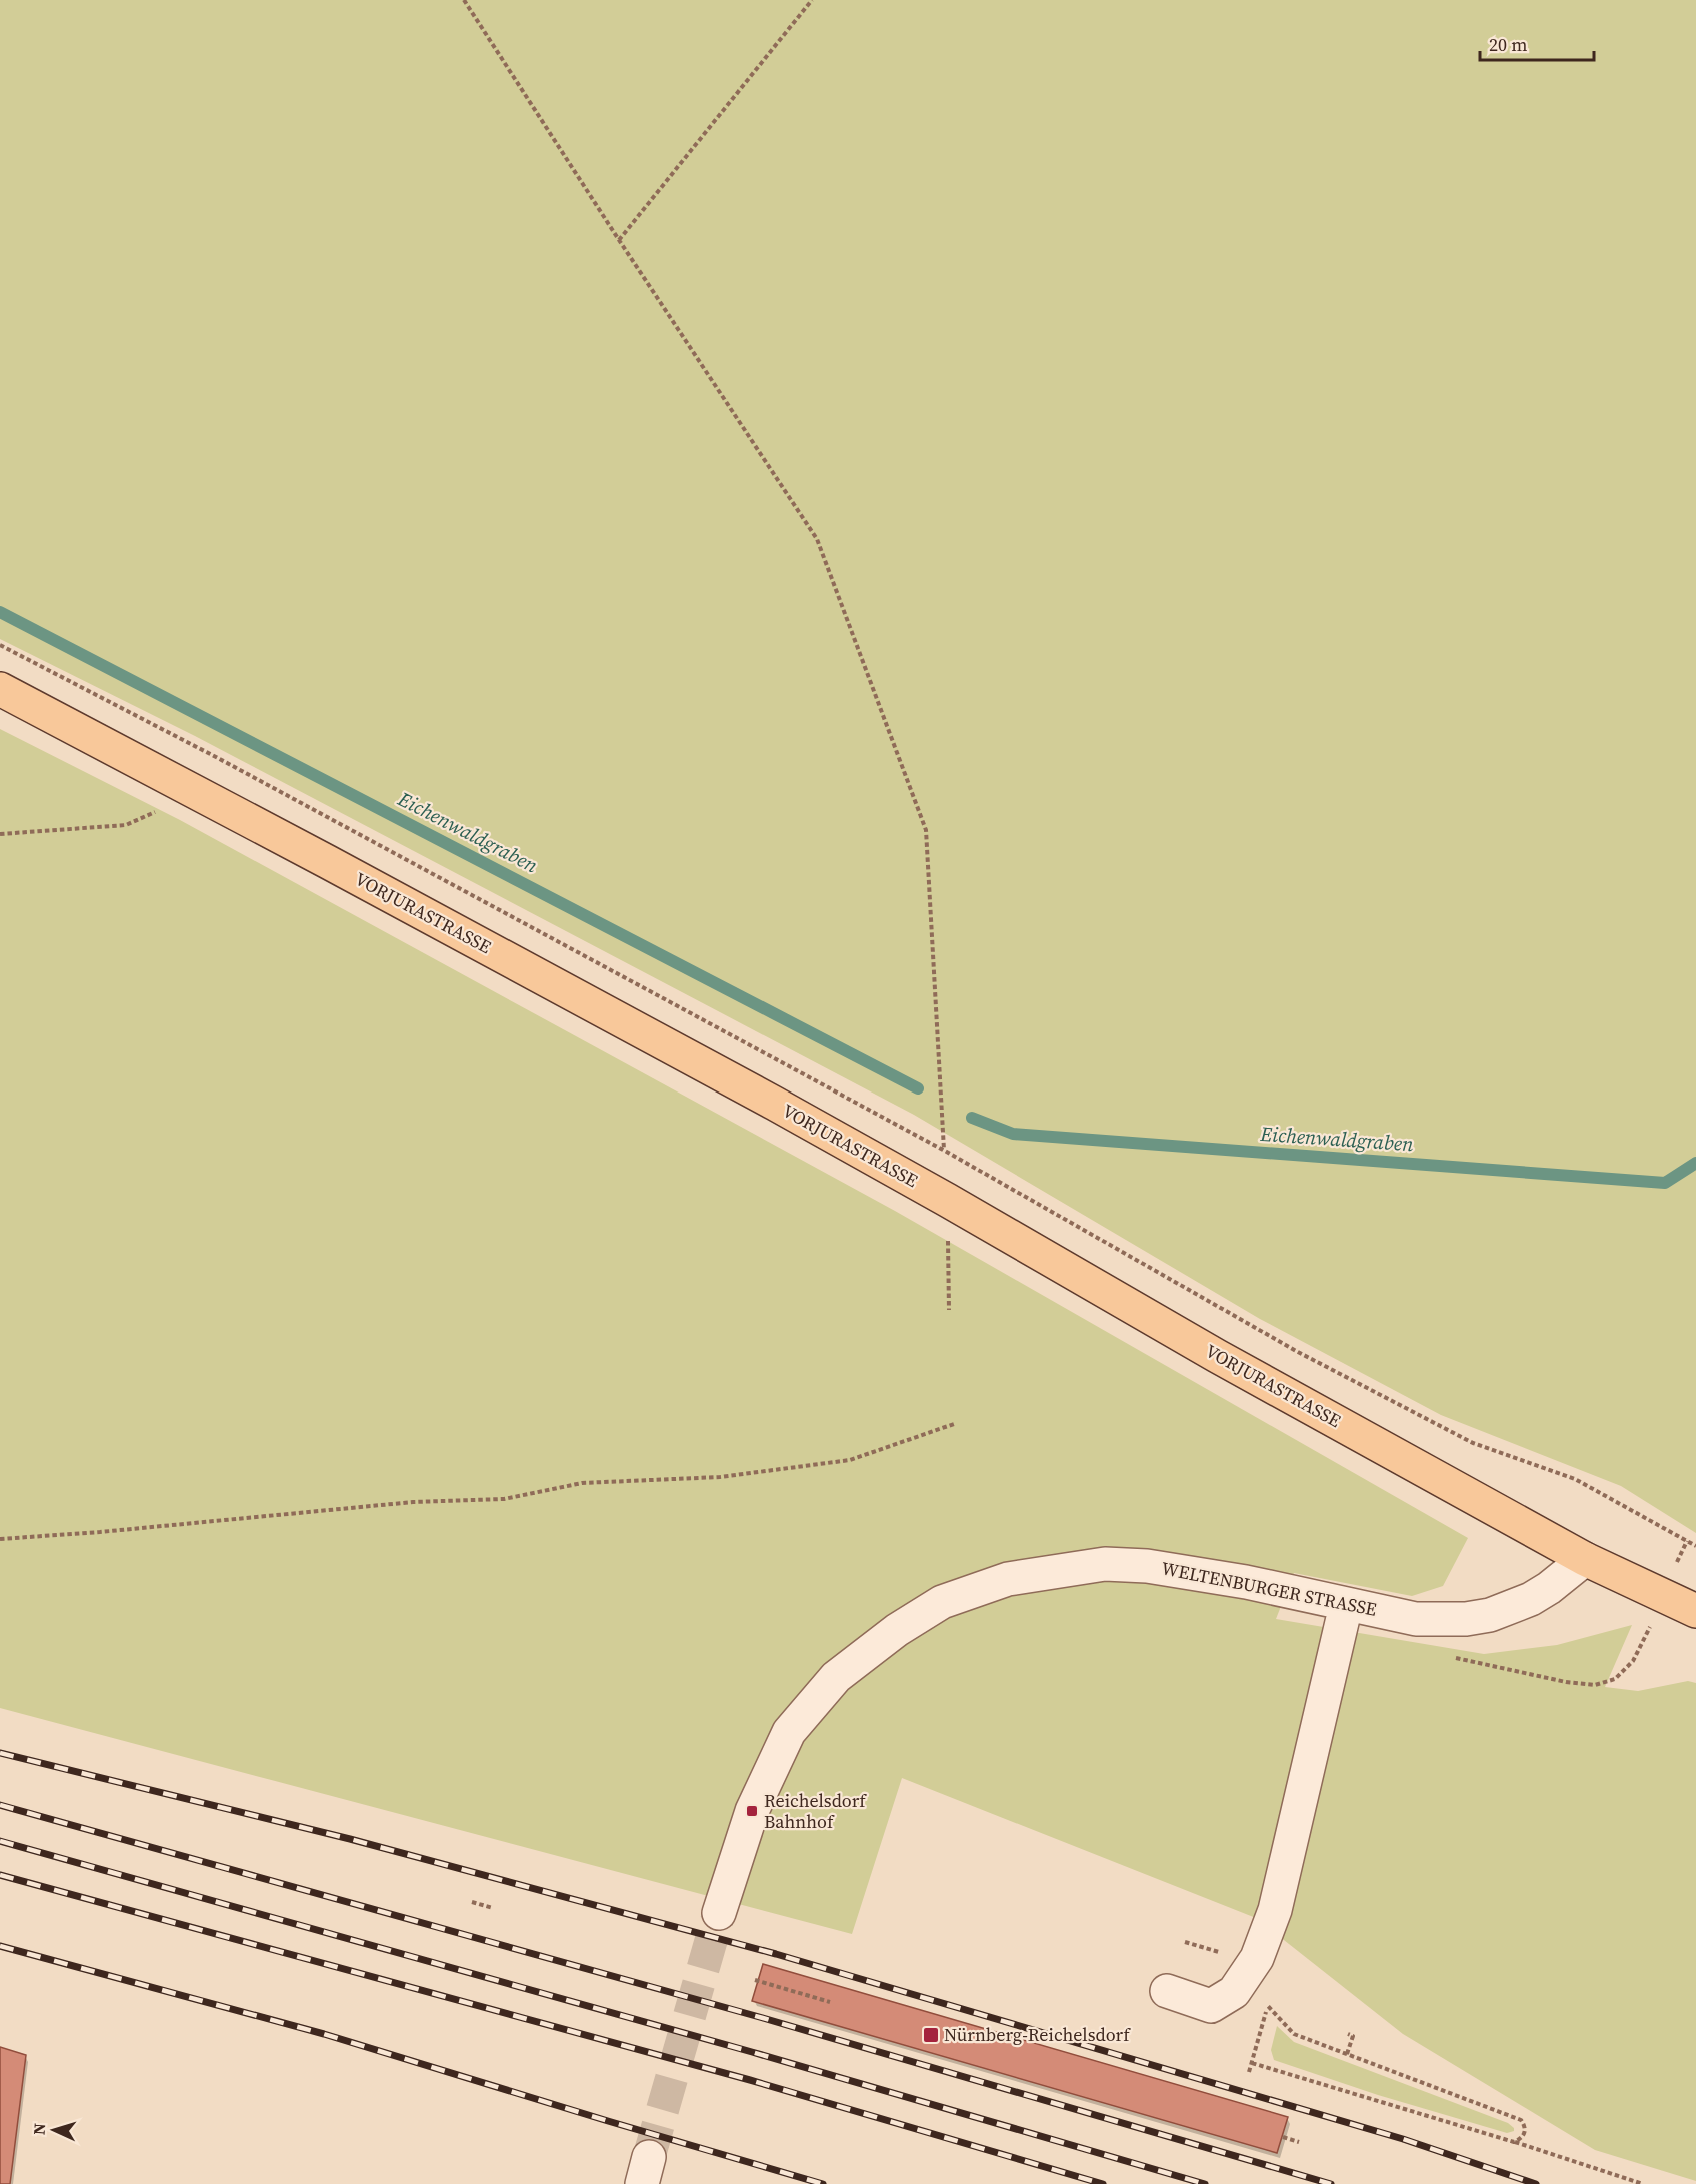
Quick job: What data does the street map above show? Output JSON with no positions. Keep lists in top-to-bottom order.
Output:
{
  "streets": {
    "main road": ["VORJURASTRASSE"],
    "street": ["WELTENBURGER STRASSE"]
  },
  "crossings": [
    ["VORJURASTRASSE", "WELTENBURGER STRASSE"]
  ],
  "water": ["Eichenwaldgraben"],
  "places": {
    "transit": ["Reichelsdorf Bahnhof", "Nürnberg-Reichelsdorf"]
  },
  "scale_bar": "20 m",
  "north": "left"
}
